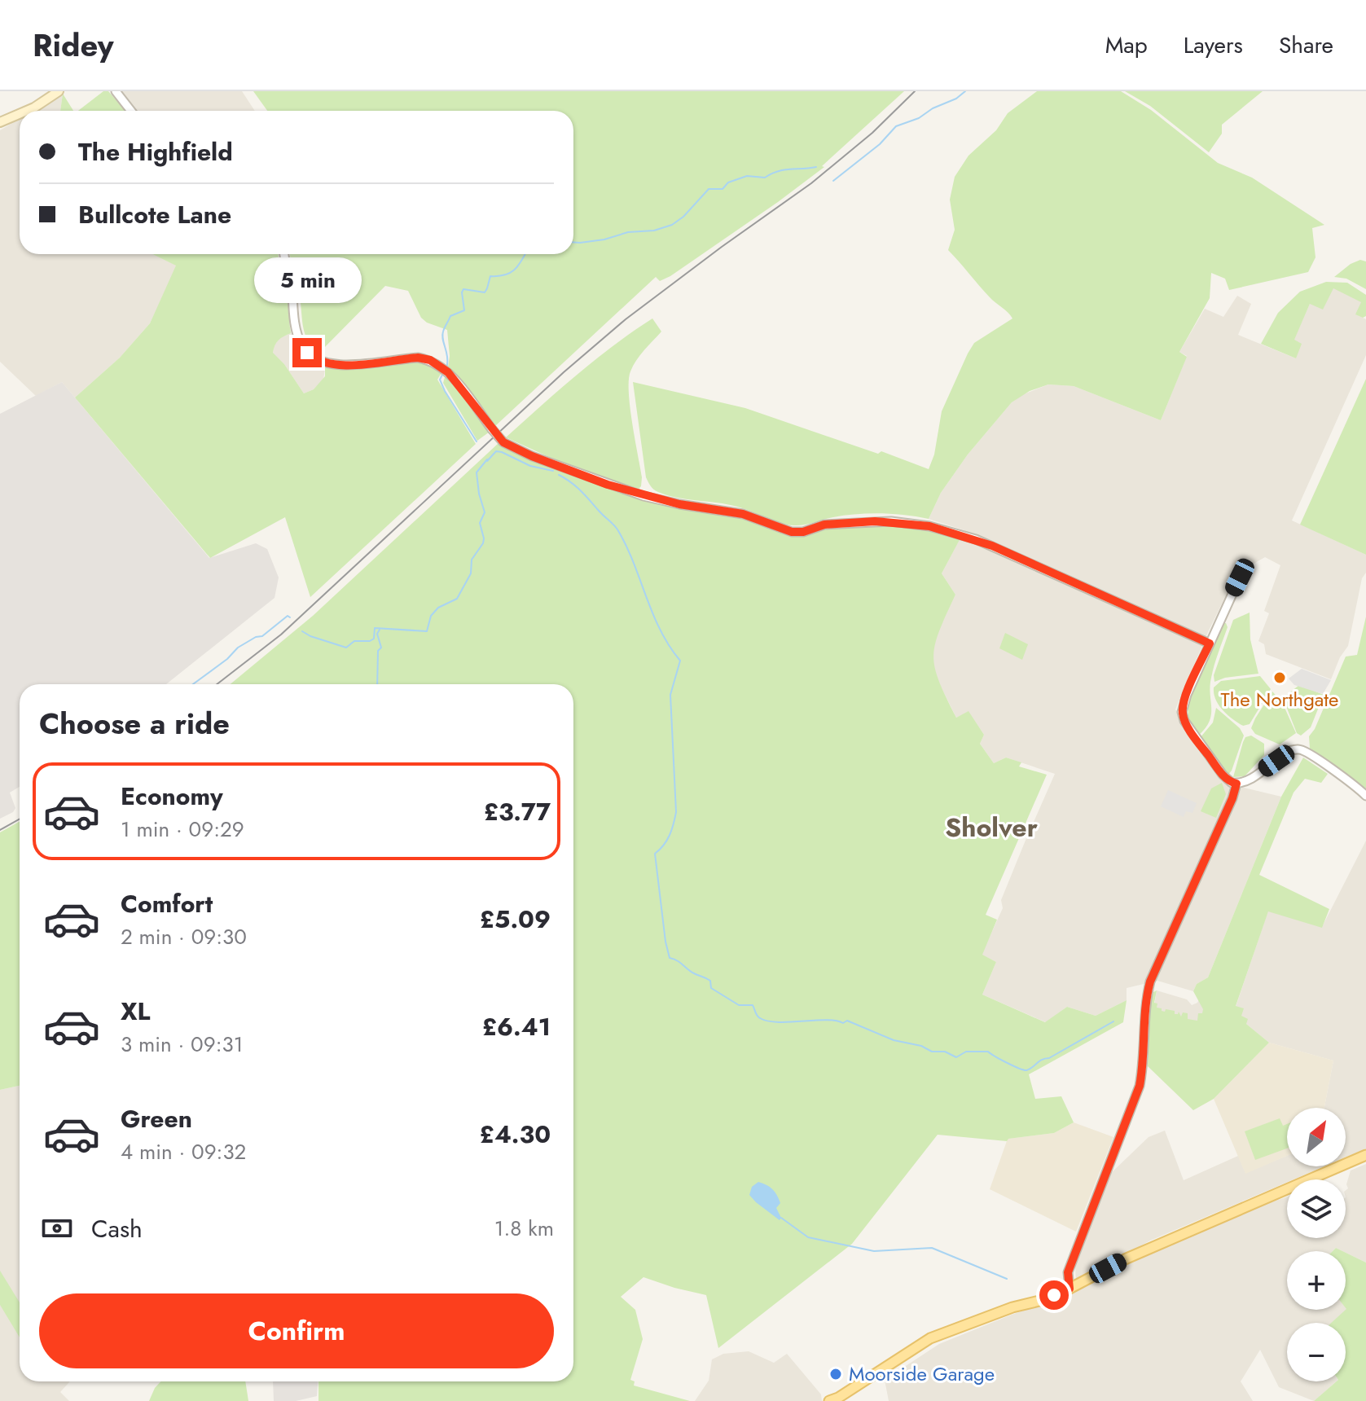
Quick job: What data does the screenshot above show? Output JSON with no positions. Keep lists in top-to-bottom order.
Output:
{
  "districts": ["Sholver"],
  "places": ["The Northgate", "Moorside Garage"],
  "north": "top right",
  "page": {
    "header": "Ridey",
    "nav": ["Map", "Layers", "Share"],
    "banner": ["The Highfield", "Bullcote Lane"],
    "bubble": "5 min",
    "heading": "Choose a ride",
    "list": [
      {
        "name": "Economy",
        "note": "1 min · 09:29",
        "value": "£3.77"
      },
      {
        "name": "Comfort",
        "note": "2 min · 09:30",
        "value": "£5.09"
      },
      {
        "name": "XL",
        "note": "3 min · 09:31",
        "value": "£6.41"
      },
      {
        "name": "Green",
        "note": "4 min · 09:32",
        "value": "£4.30"
      }
    ],
    "map_buttons": ["+", "−"],
    "pay": ["Cash", "1.8 km"],
    "buttons": "Confirm"
  }
}
